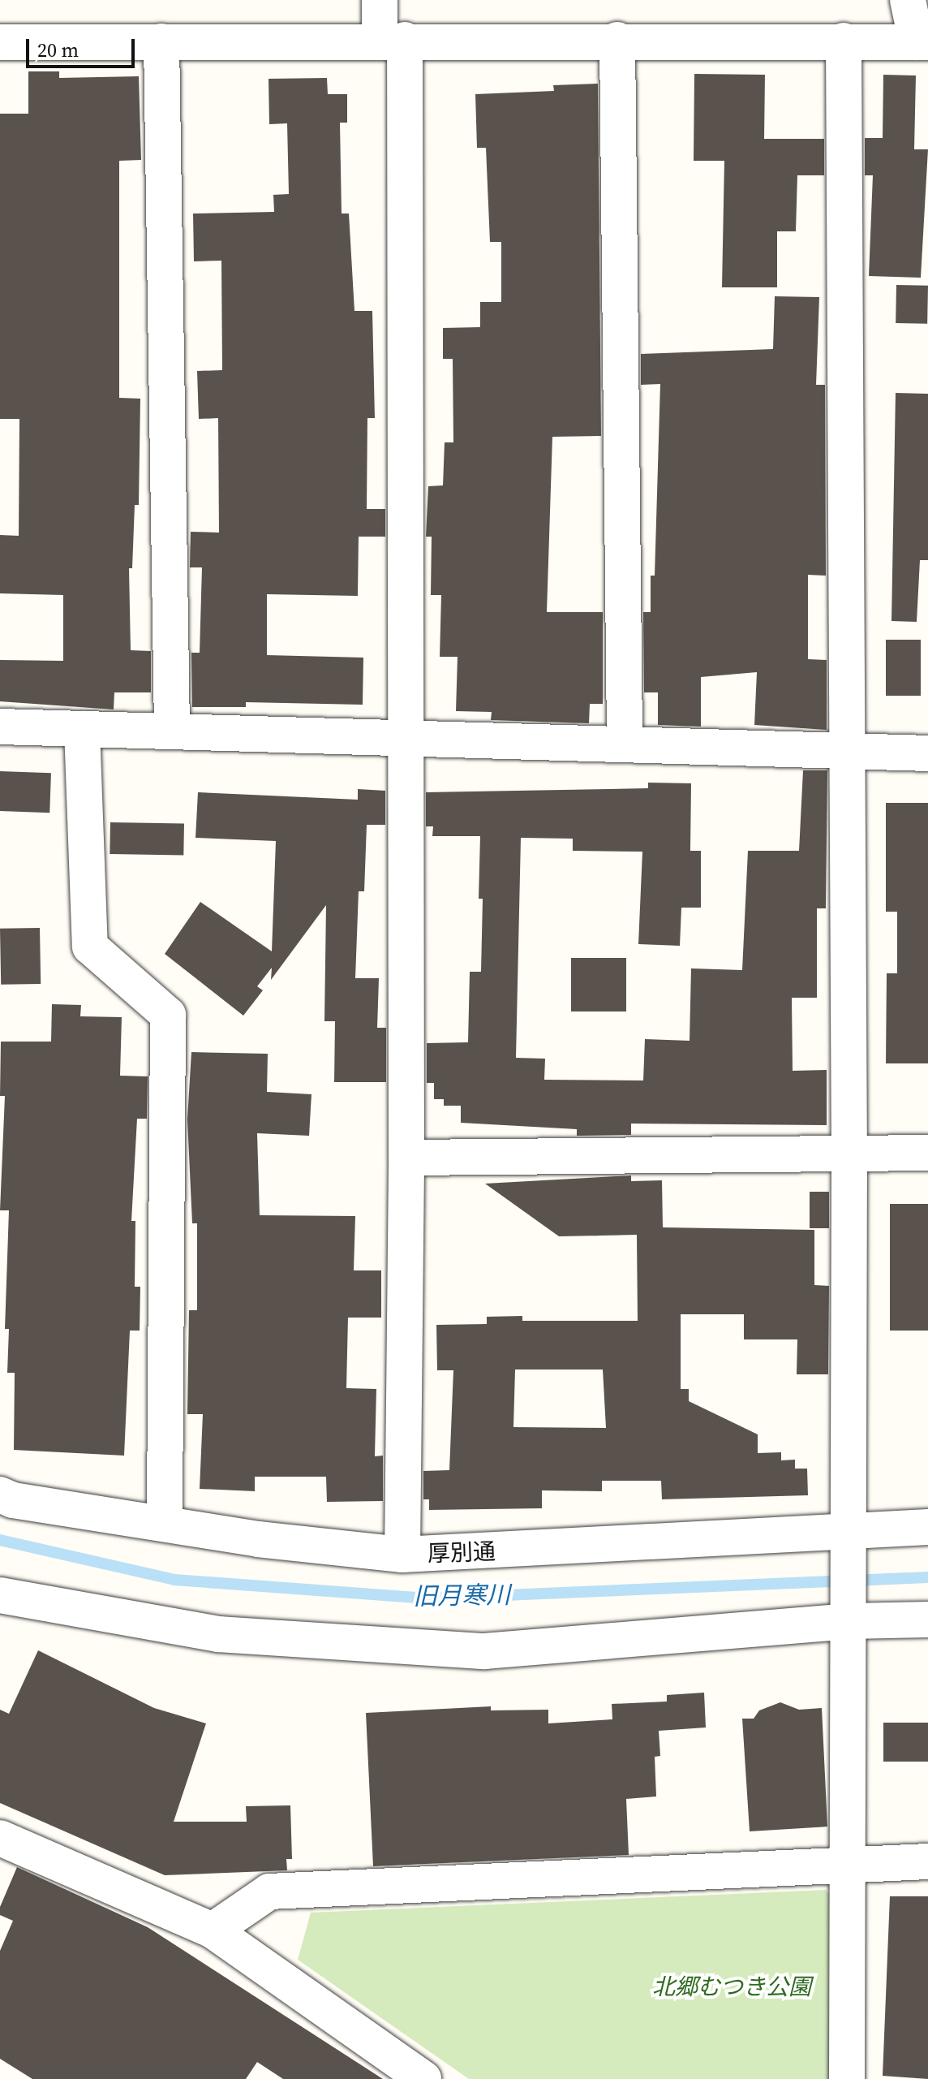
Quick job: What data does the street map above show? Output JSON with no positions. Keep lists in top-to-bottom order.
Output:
{
  "streets": {
    "street": ["厚別通"]
  },
  "water": ["旧月寒川"],
  "parks": ["北郷むつき公園"],
  "scale_bar": "20 m"
}
